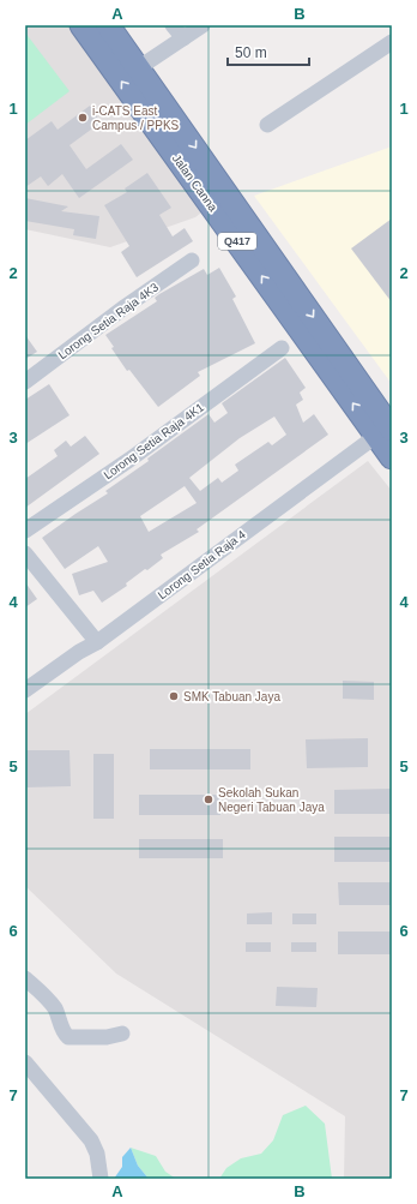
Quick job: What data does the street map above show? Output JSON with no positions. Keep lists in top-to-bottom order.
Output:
{
  "streets": {
    "highway": ["Jalan Canna", "Q417"],
    "street": ["Lorong Setia Raja 4K3", "Lorong Setia Raja 4K1", "Lorong Setia Raja 4"]
  },
  "crossings": [
    ["Jalan Canna", "Lorong Setia Raja 4"]
  ],
  "places": ["i-CATS East Campus / PPKS", "SMK Tabuan Jaya", "Sekolah Sukan Negeri Tabuan Jaya"],
  "scale_bar": "50 m",
  "grid": {
    "columns": ["A", "B"],
    "rows": [
      "1",
      "2",
      "3",
      "4",
      "5",
      "6",
      "7"
    ]
  }
}
